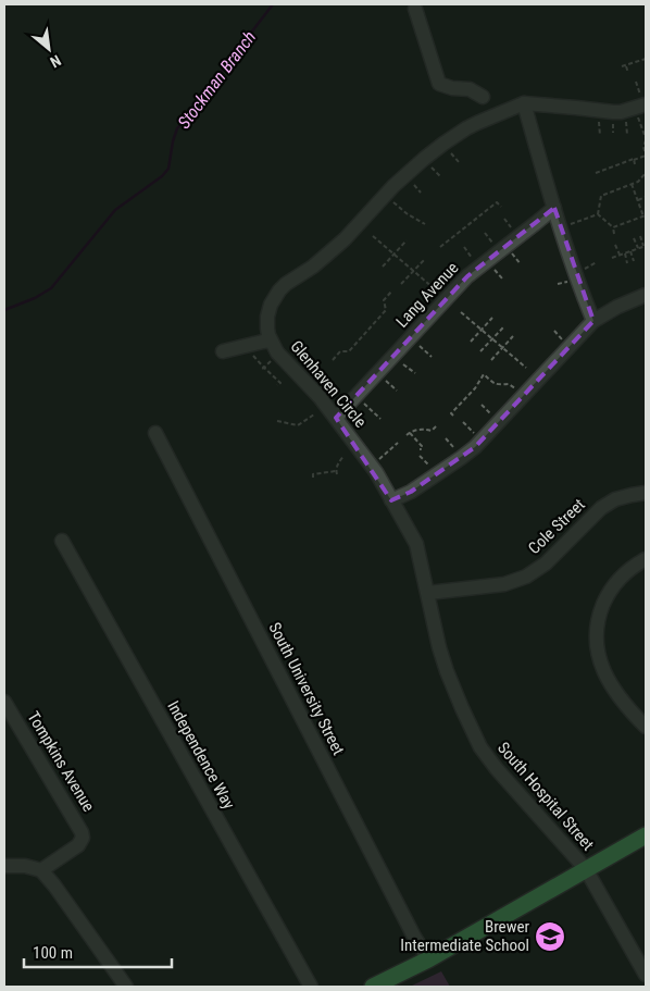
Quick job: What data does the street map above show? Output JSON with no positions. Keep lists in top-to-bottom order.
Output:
{
  "streets": {
    "street": [
      "Lang Avenue",
      "Glenhaven Circle",
      "Cole Street",
      "South University Street",
      "Independence Way",
      "Tompkins Avenue",
      "South Hospital Street"
    ]
  },
  "crossings": [
    ["Lang Avenue", "Glenhaven Circle"],
    ["Glenhaven Circle", "Cole Street"],
    ["Glenhaven Circle", "South Hospital Street"],
    ["Cole Street", "South Hospital Street"]
  ],
  "water": ["Stockman Branch"],
  "places": {
    "school or university": ["Brewer Intermediate School"]
  },
  "scale_bar": "100 m",
  "north": "bottom right"
}
